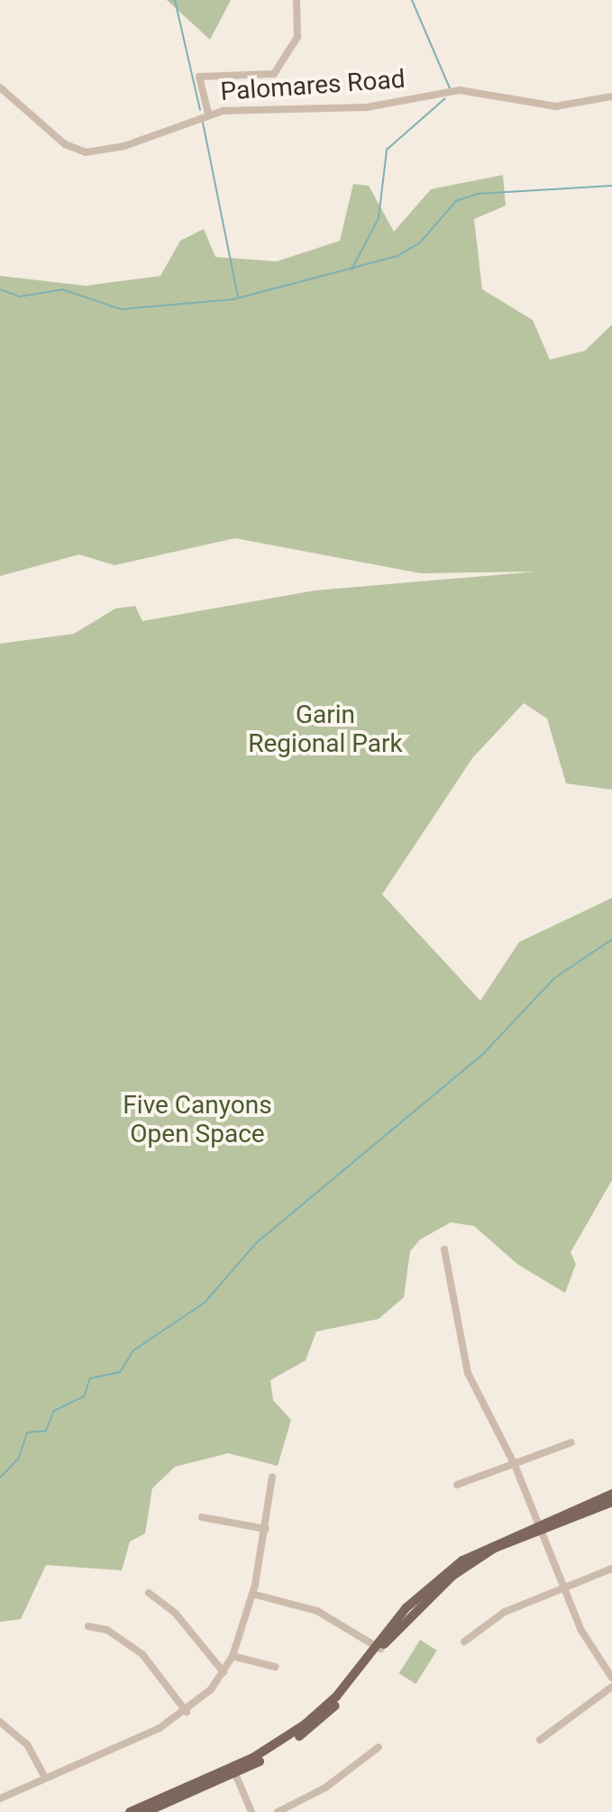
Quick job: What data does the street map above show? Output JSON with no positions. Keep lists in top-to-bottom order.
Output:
{
  "streets": {
    "street": ["Palomares Road"]
  },
  "parks": ["Garin Regional Park", "Five Canyons Open Space"]
}
